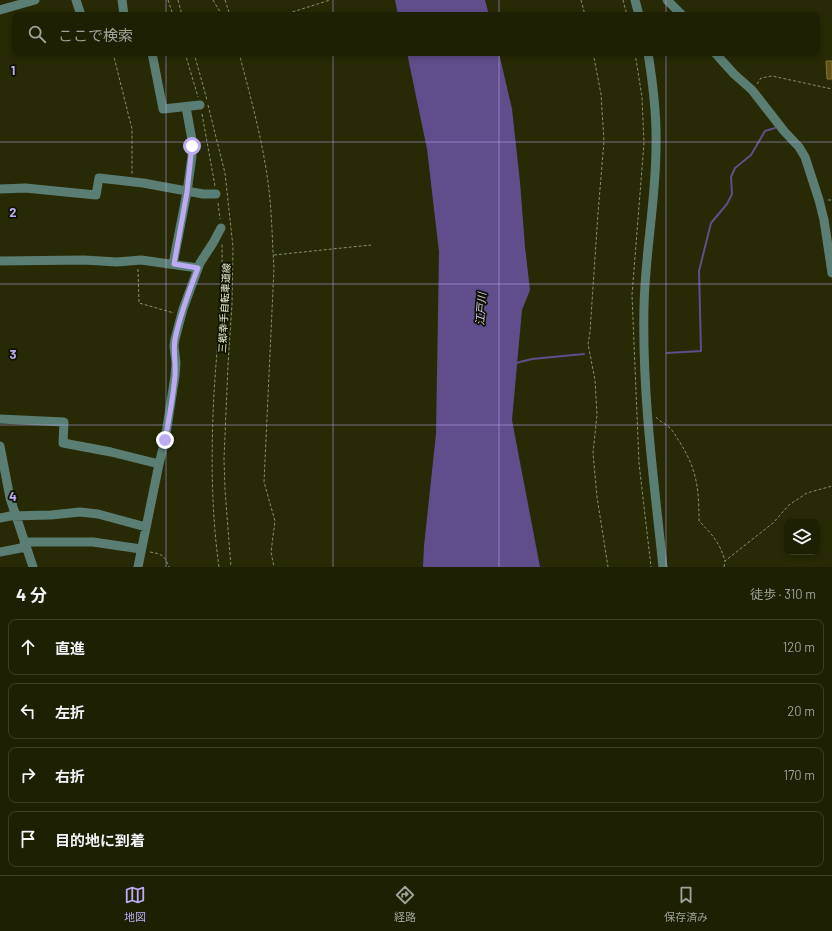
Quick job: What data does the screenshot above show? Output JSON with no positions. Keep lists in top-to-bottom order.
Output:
{
  "streets": {
    "path": ["三郷幸手自転車道線"]
  },
  "water": ["江戸川"],
  "page": {
    "search": "ここで検索",
    "heading": ["4 分", "徒歩 · 310 m"],
    "list": [
      ["直進", "120 m"],
      ["左折", "20 m"],
      ["右折", "170 m"],
      "目的地に到着"
    ],
    "nav": ["地図", "経路", "保存済み"]
  },
  "grid": {
    "rows": [
      "1",
      "2",
      "3",
      "4"
    ]
  }
}
